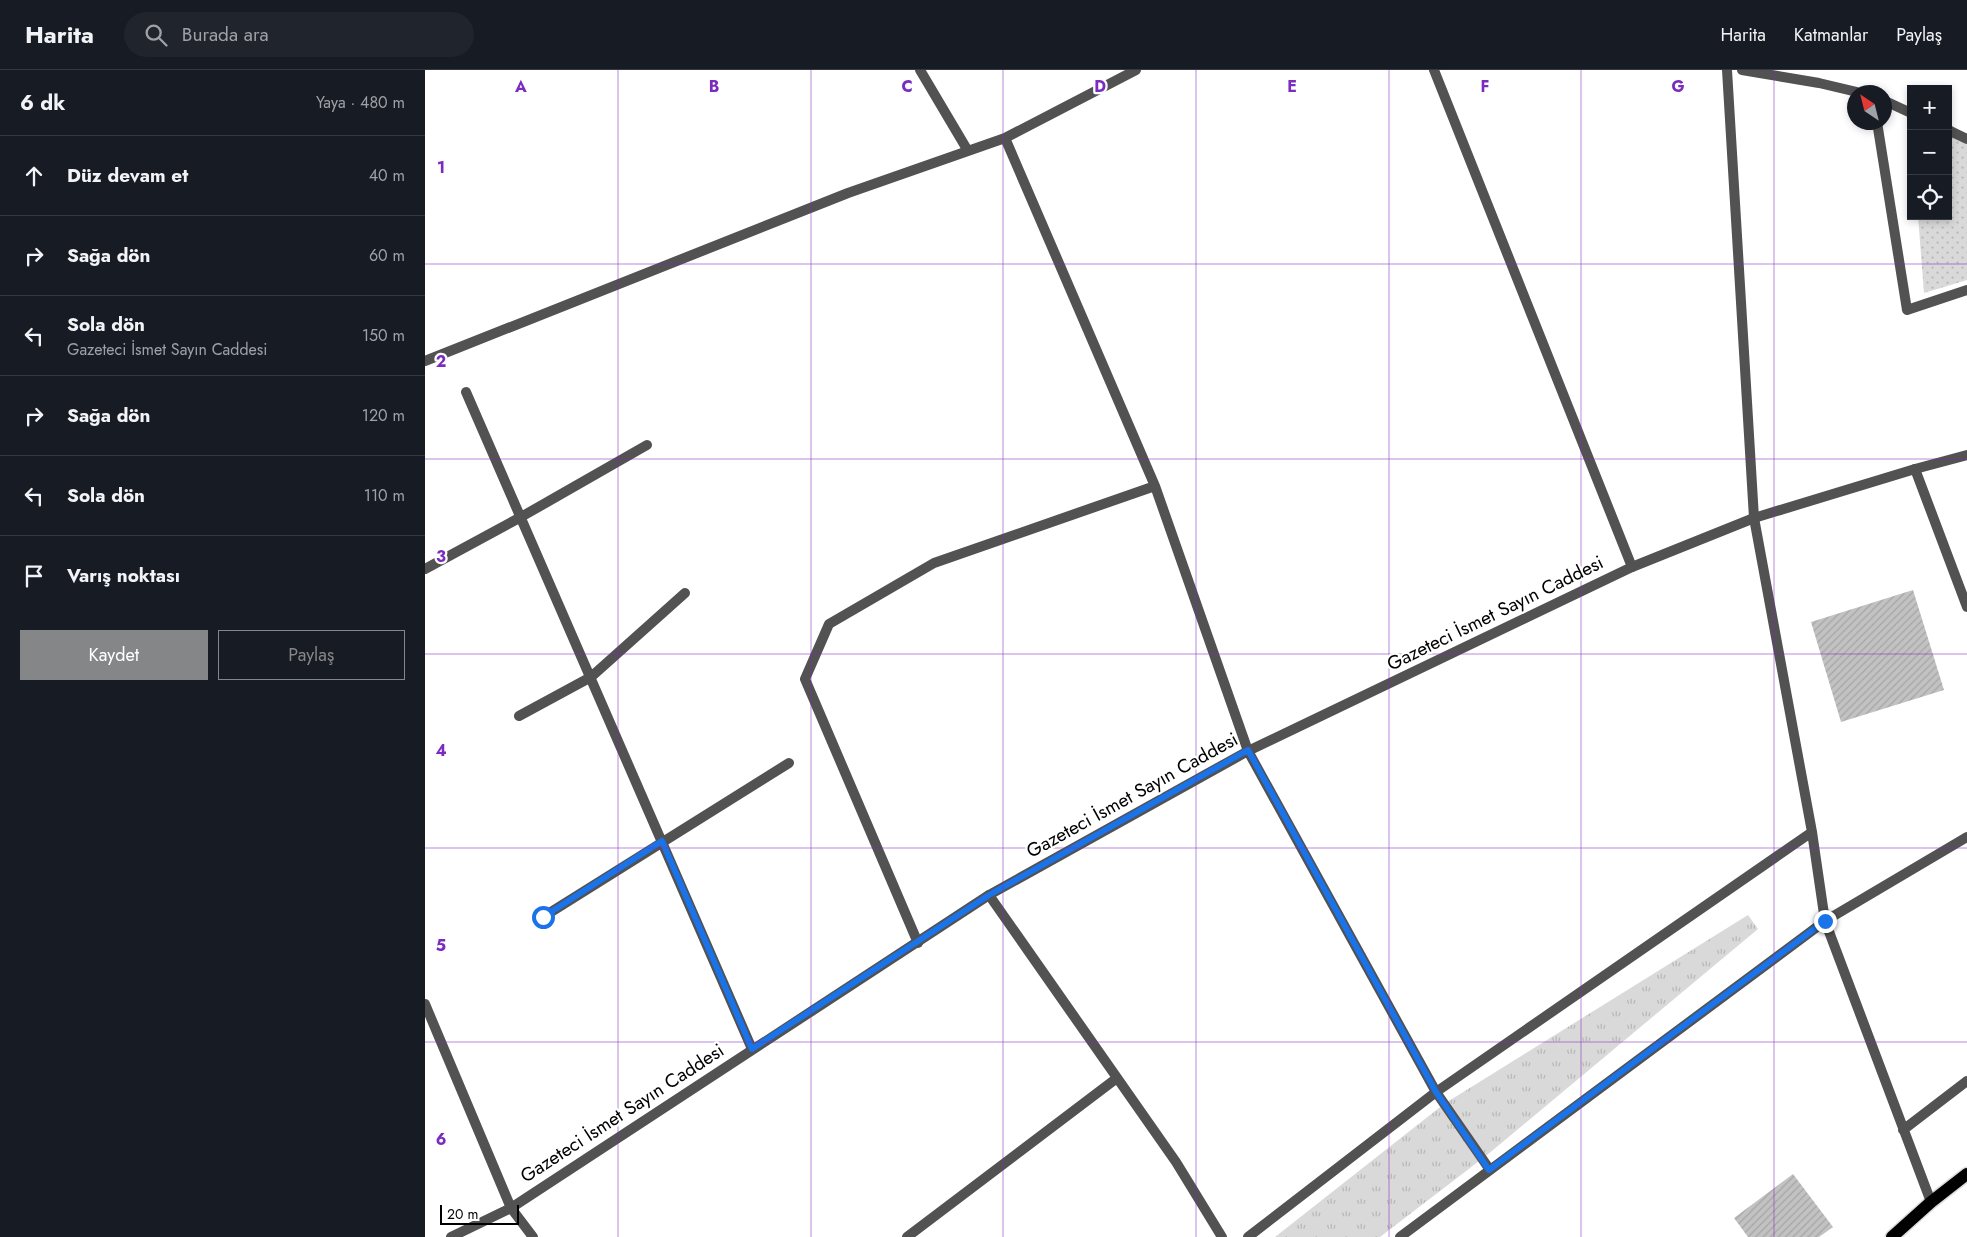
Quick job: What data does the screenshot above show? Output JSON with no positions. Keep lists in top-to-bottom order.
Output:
{
  "streets": {
    "street": ["Gazeteci İsmet Sayın Caddesi"]
  },
  "scale_bar": "20 m",
  "north": "top left",
  "page": {
    "header": "Harita",
    "search": "Burada ara",
    "nav": ["Harita", "Katmanlar", "Paylaş"],
    "heading": ["6 dk", "Yaya · 480 m"],
    "map_buttons": ["+", "−"],
    "list": [
      ["Düz devam et", "40 m"],
      ["Sağa dön", "60 m"],
      ["Sola dön", "Gazeteci İsmet Sayın Caddesi", "150 m"],
      ["Sağa dön", "120 m"],
      ["Sola dön", "110 m"],
      "Varış noktası"
    ],
    "buttons": ["Kaydet", "Paylaş"],
    "scale": "20 m"
  },
  "grid": {
    "columns": [
      "A",
      "B",
      "C",
      "D",
      "E",
      "F",
      "G"
    ],
    "rows": [
      "1",
      "2",
      "3",
      "4",
      "5",
      "6"
    ]
  }
}
